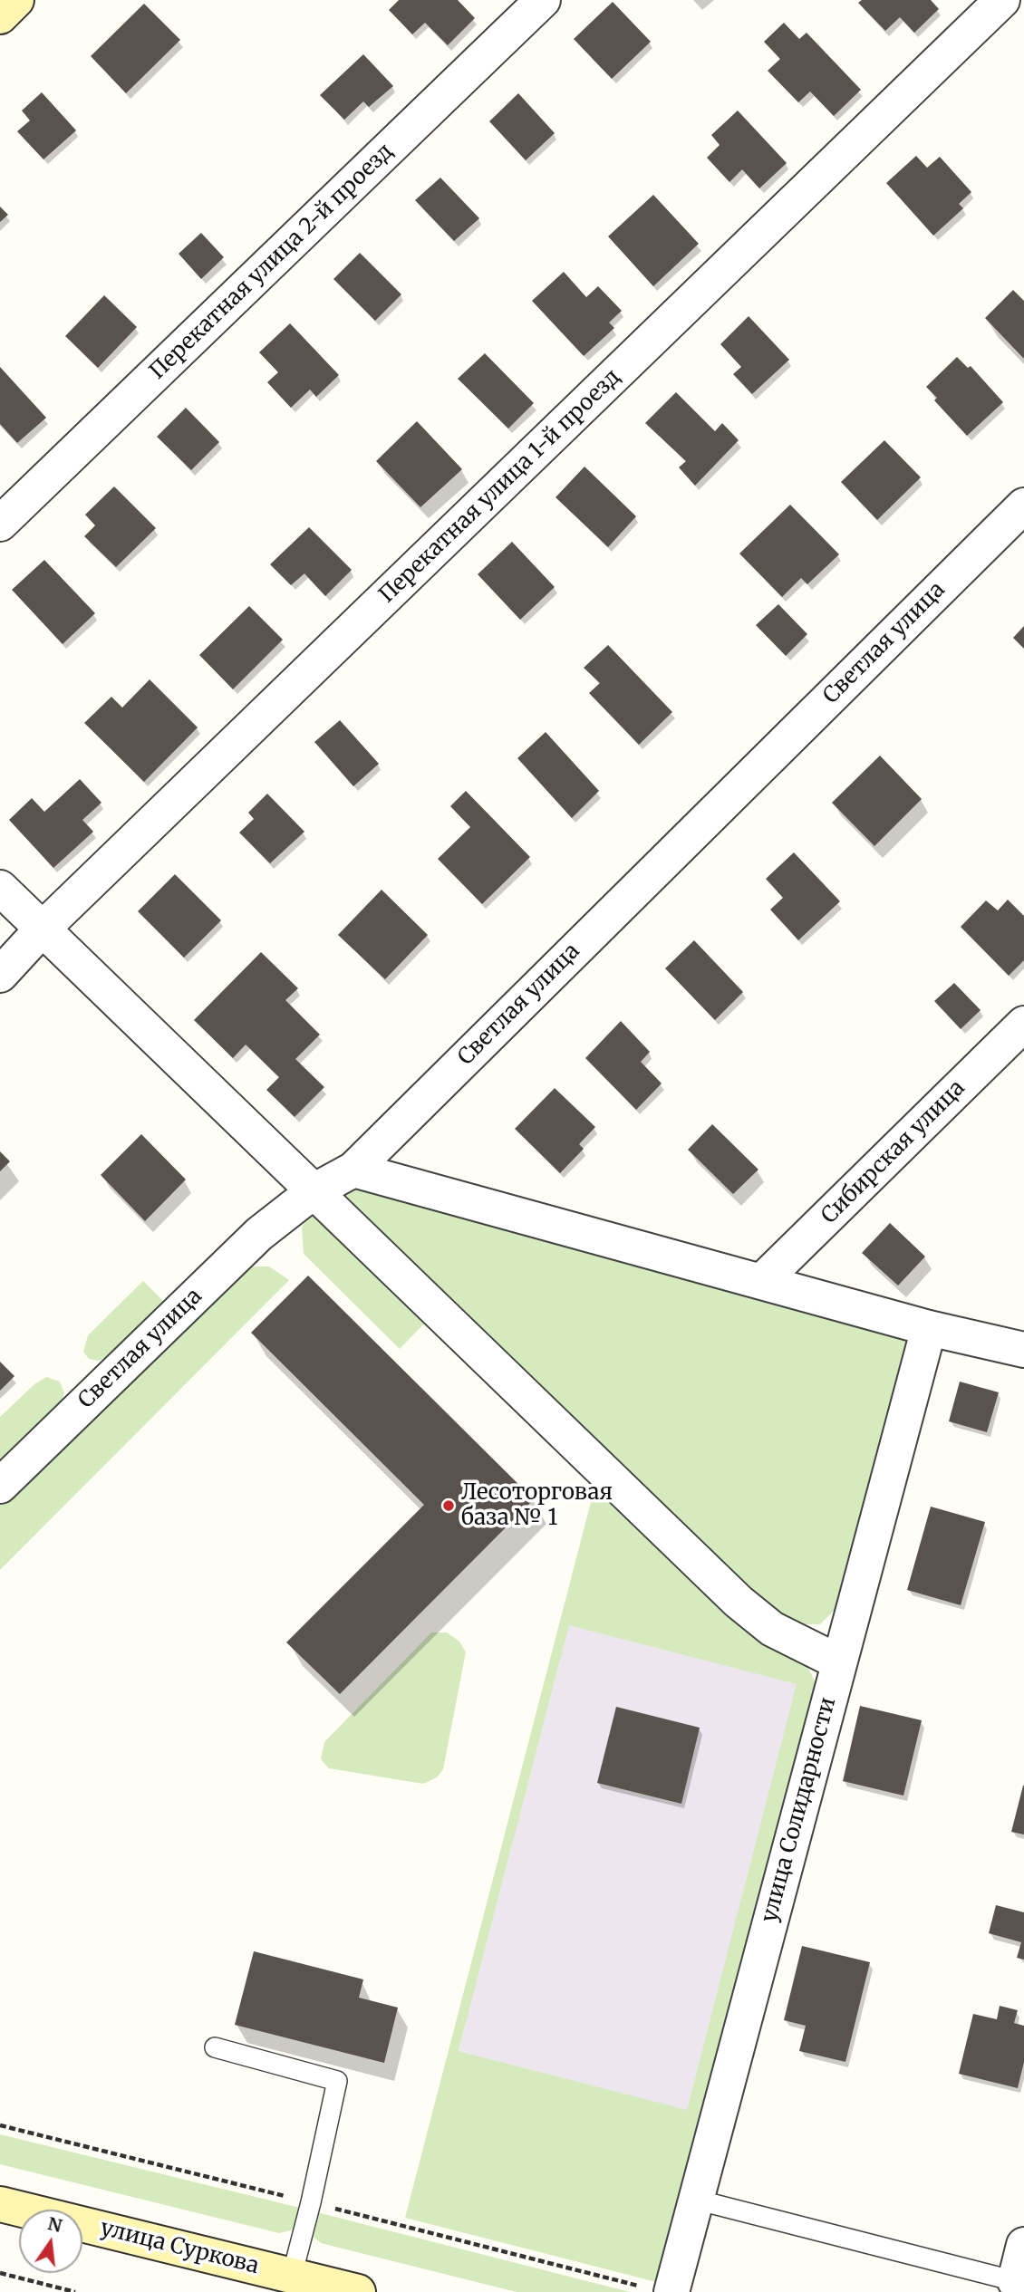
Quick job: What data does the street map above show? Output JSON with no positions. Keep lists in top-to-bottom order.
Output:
{
  "streets": {
    "main road": ["улица Суркова"],
    "street": [
      "Перекатная улица 2-й проезд",
      "Перекатная улица 1-й проезд",
      "Светлая улица",
      "Сибирская улица",
      "улица Солидарности"
    ]
  },
  "places": ["Лесоторговая база № 1"],
  "north": "top"
}
